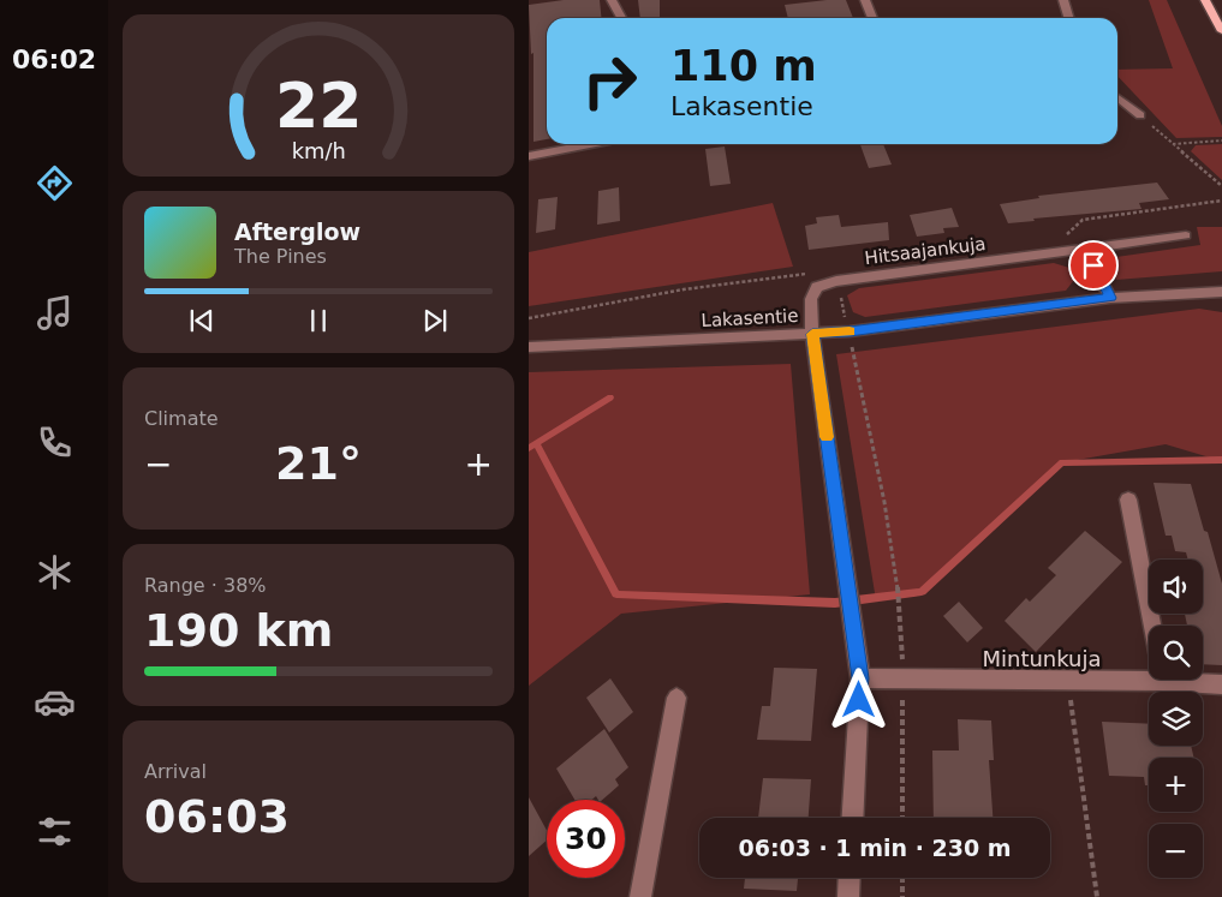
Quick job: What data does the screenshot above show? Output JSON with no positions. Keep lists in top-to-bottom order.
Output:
{
  "streets": {
    "street": ["Hitsaajankuja", "Lakasentie", "Mintunkuja"]
  },
  "crossings": [
    ["Hitsaajankuja", "Lakasentie"],
    ["Hitsaajankuja", "Mintunkuja"]
  ],
  "page": {
    "tabs": "06:02",
    "turn": ["110 m", "Lakasentie"],
    "song": ["Afterglow", "The Pines"],
    "tile": [
      "Climate",
      ["Range · 38%", "190 km"],
      ["Arrival", "06:03"]
    ],
    "heat": ["−", "21°", "+"],
    "map_buttons": ["+", "−"],
    "limit": "30",
    "trip": "06:03 · 1 min · 230 m",
    "gauge": ["22", "km/h"]
  }
}
